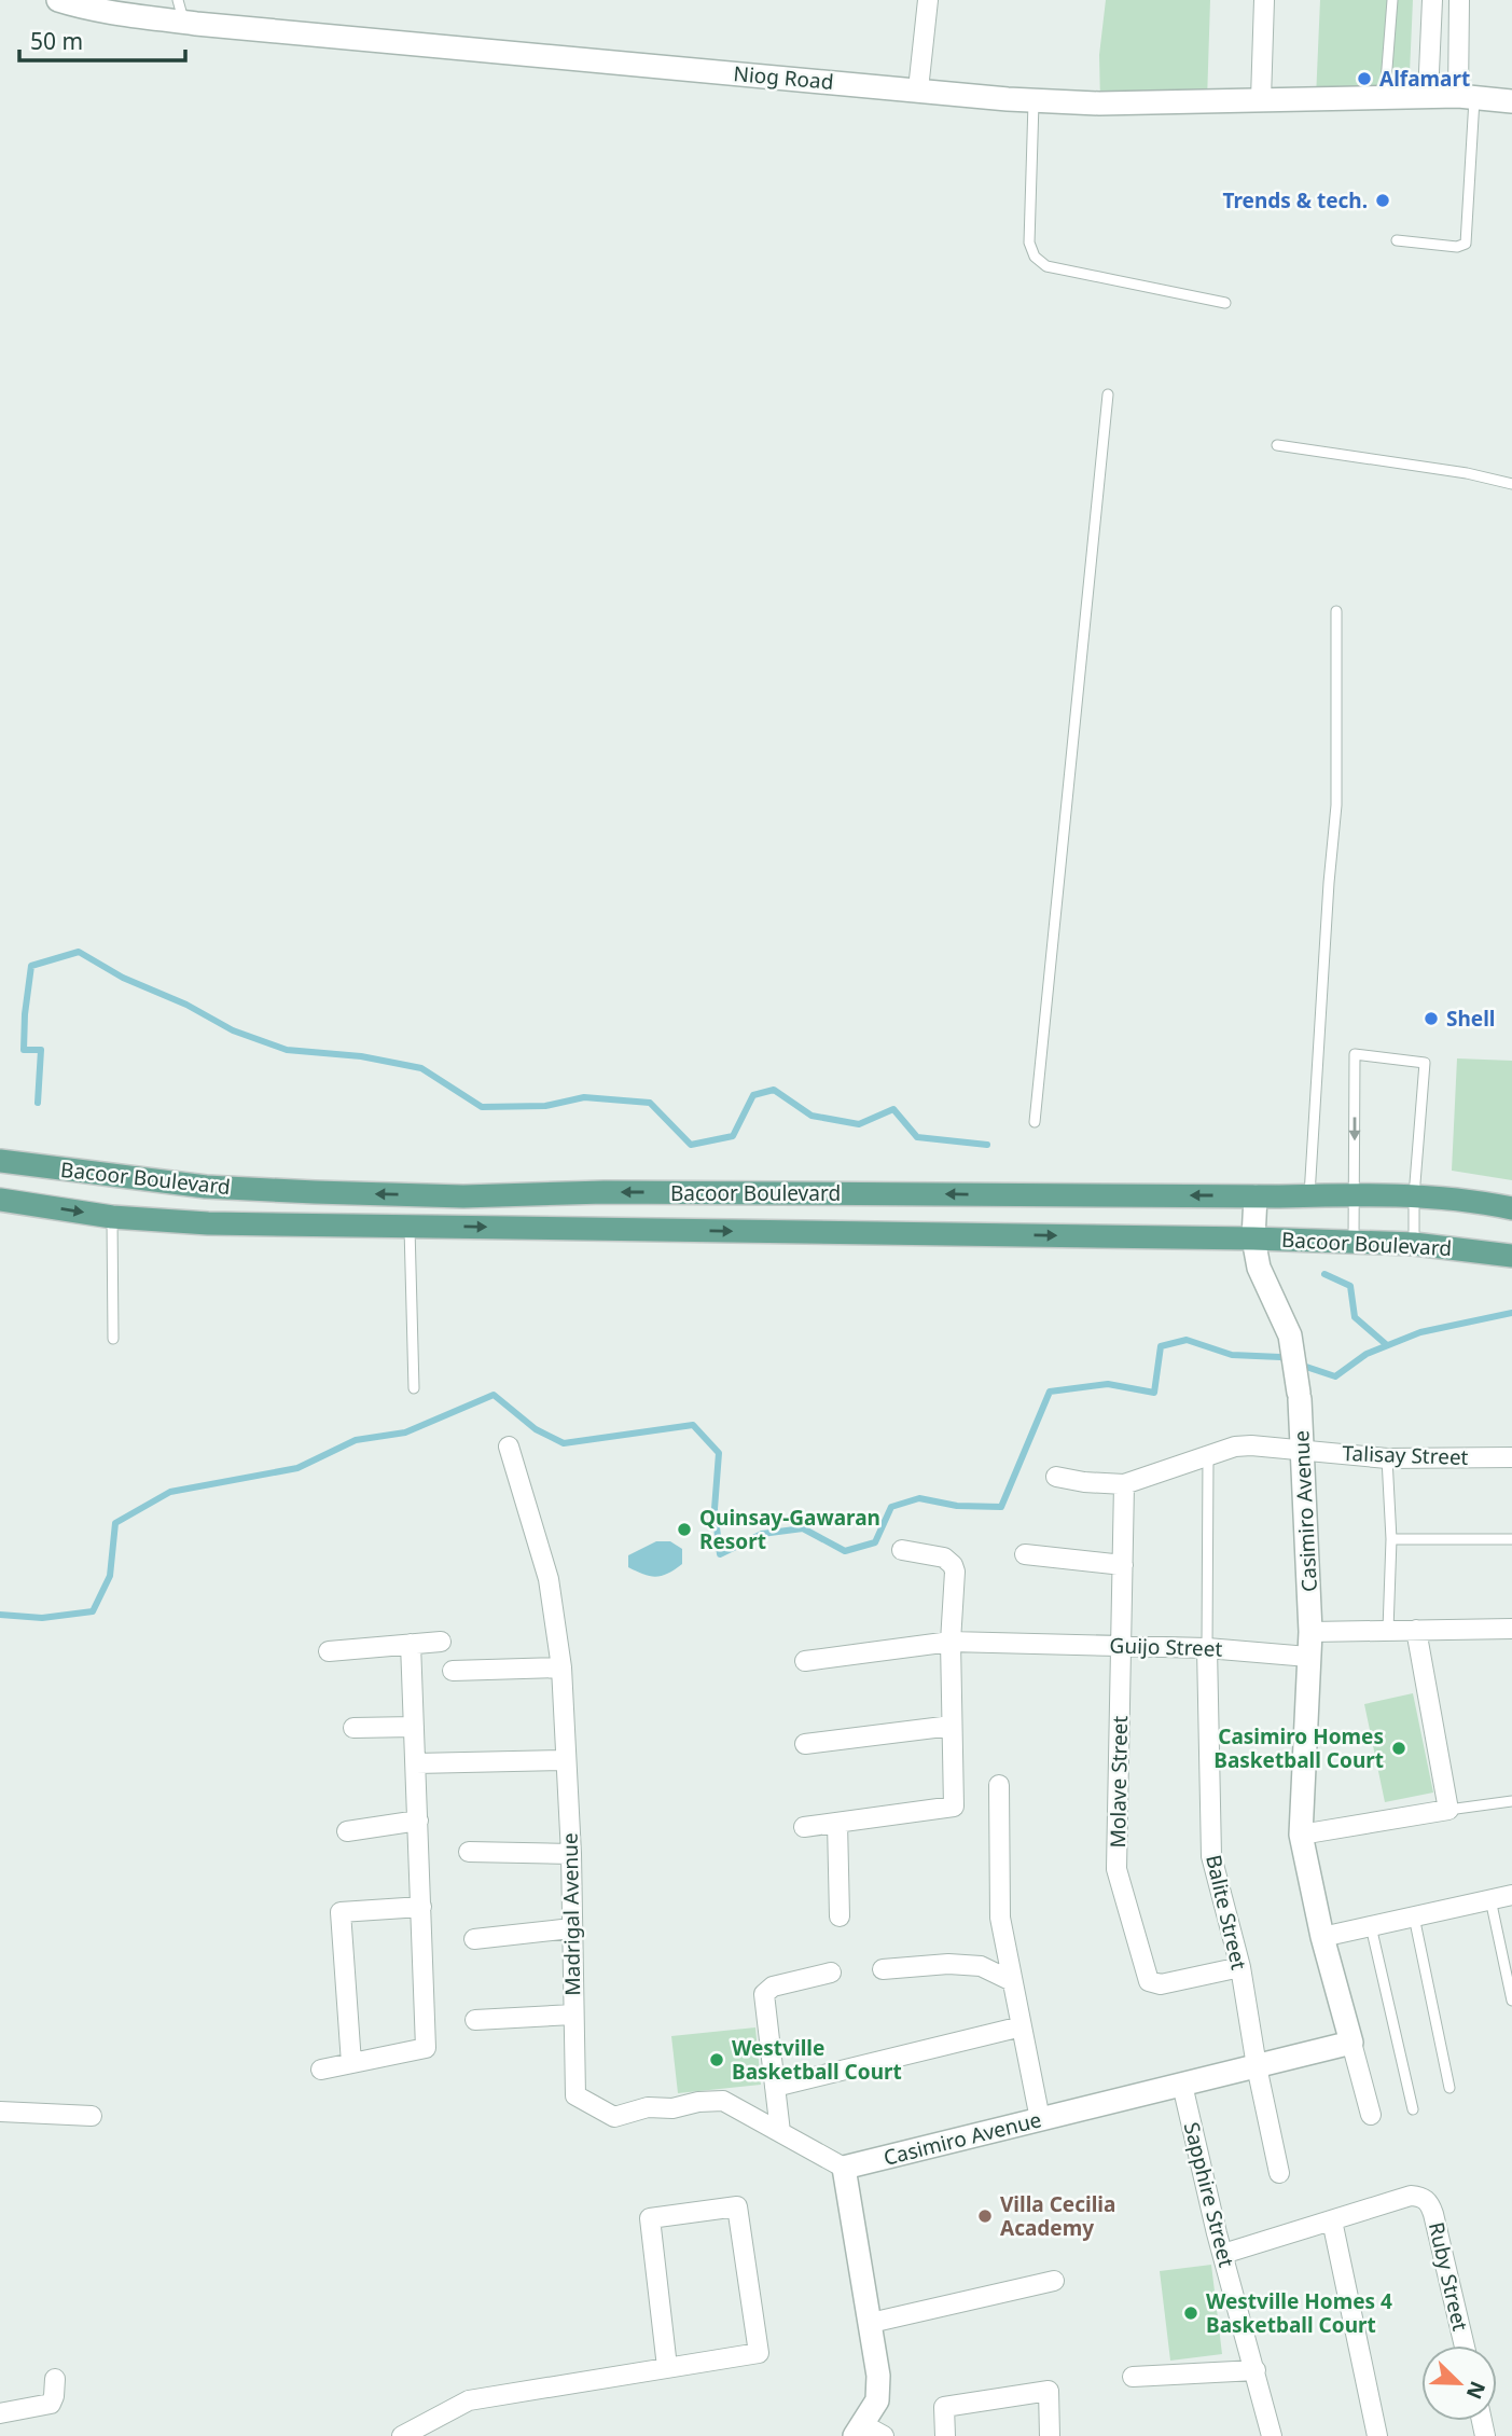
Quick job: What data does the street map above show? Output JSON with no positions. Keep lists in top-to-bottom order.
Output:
{
  "streets": {
    "main road": ["Bacoor Boulevard"],
    "street": [
      "Niog Road",
      "Talisay Street",
      "Casimiro Avenue",
      "Guijo Street",
      "Molave Street",
      "Balite Street",
      "Madrigal Avenue",
      "Sapphire Street",
      "Ruby Street"
    ]
  },
  "crossings": [
    ["Bacoor Boulevard", "Casimiro Avenue"],
    ["Talisay Street", "Casimiro Avenue"],
    ["Talisay Street", "Molave Street"],
    ["Casimiro Avenue", "Guijo Street"],
    ["Casimiro Avenue", "Balite Street"],
    ["Casimiro Avenue", "Madrigal Avenue"],
    ["Casimiro Avenue", "Sapphire Street"],
    ["Guijo Street", "Molave Street"],
    ["Guijo Street", "Balite Street"],
    ["Molave Street", "Balite Street"]
  ],
  "places": [
    "Alfamart",
    "Trends & tech.",
    "Shell",
    "Quinsay-Gawaran Resort",
    "Casimiro Homes Basketball Court",
    "Westville Basketball Court",
    "Villa Cecilia Academy",
    "Westville Homes 4 Basketball Court"
  ],
  "scale_bar": "50 m",
  "north": "bottom right"
}
